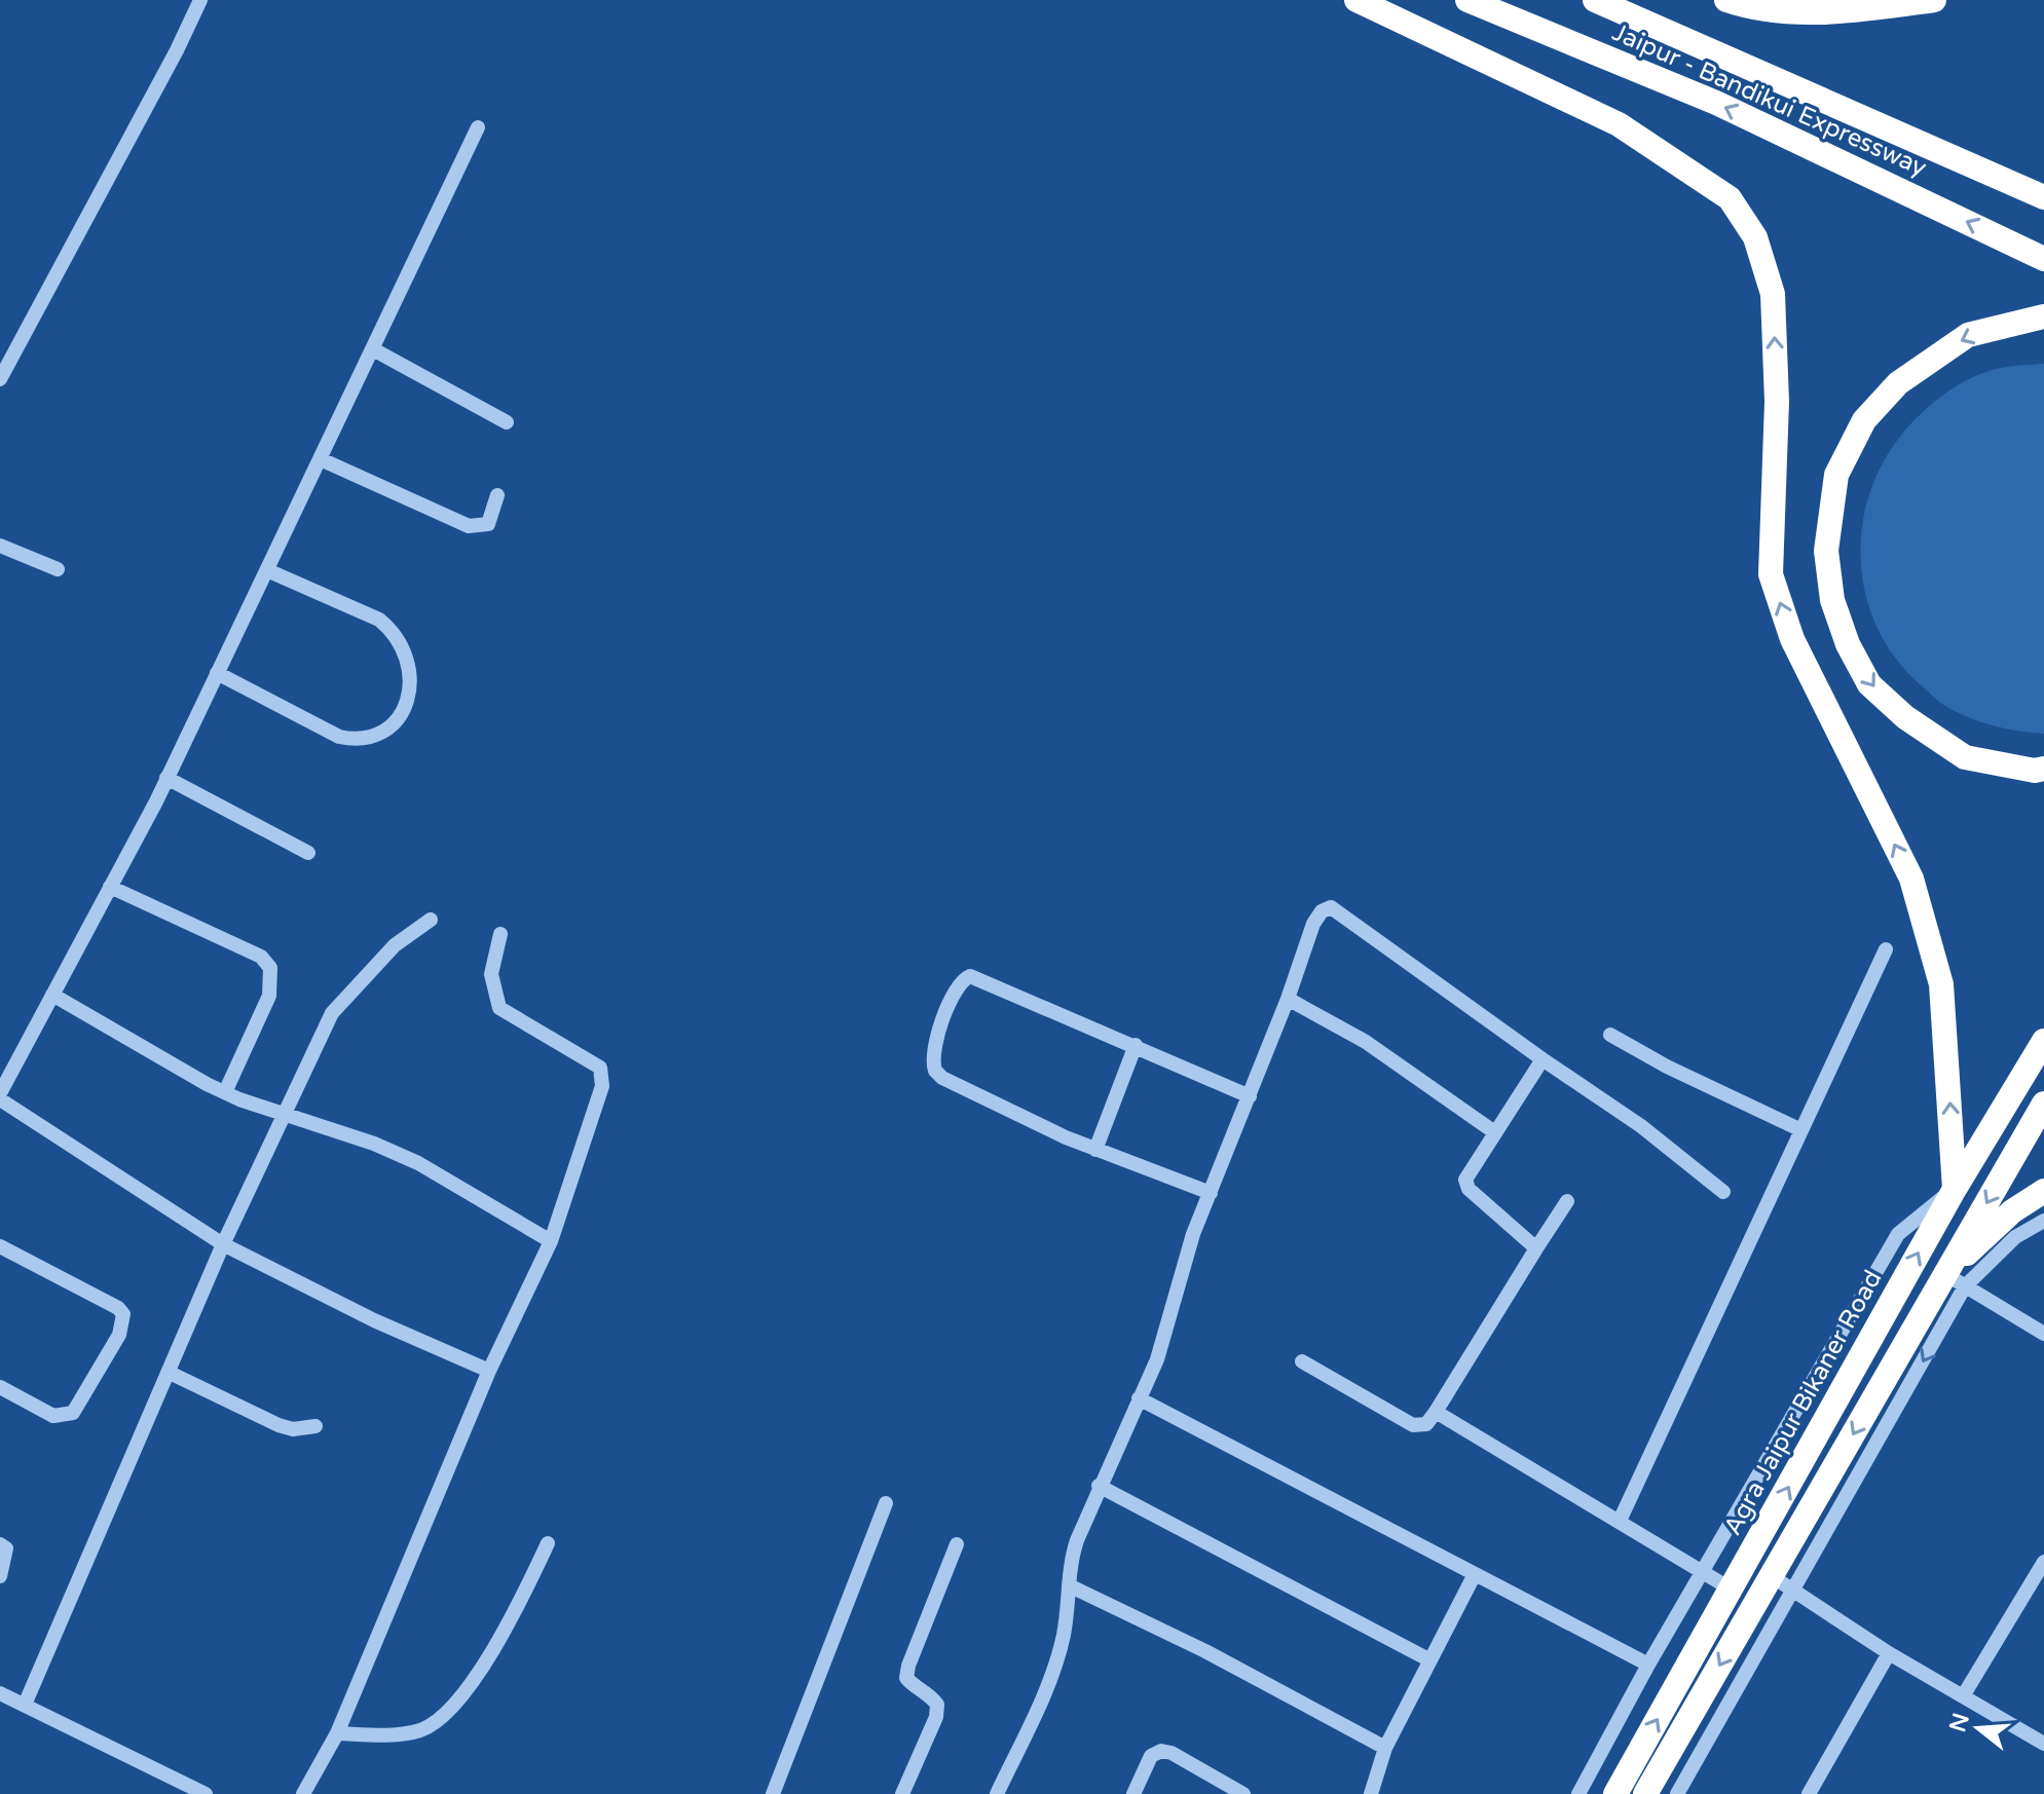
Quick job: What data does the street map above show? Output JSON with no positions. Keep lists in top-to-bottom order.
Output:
{
  "streets": {
    "highway": ["Jaipur - Bandikui Expressway", "Agra Jaipur Bikaner Road"]
  },
  "north": "left"
}
